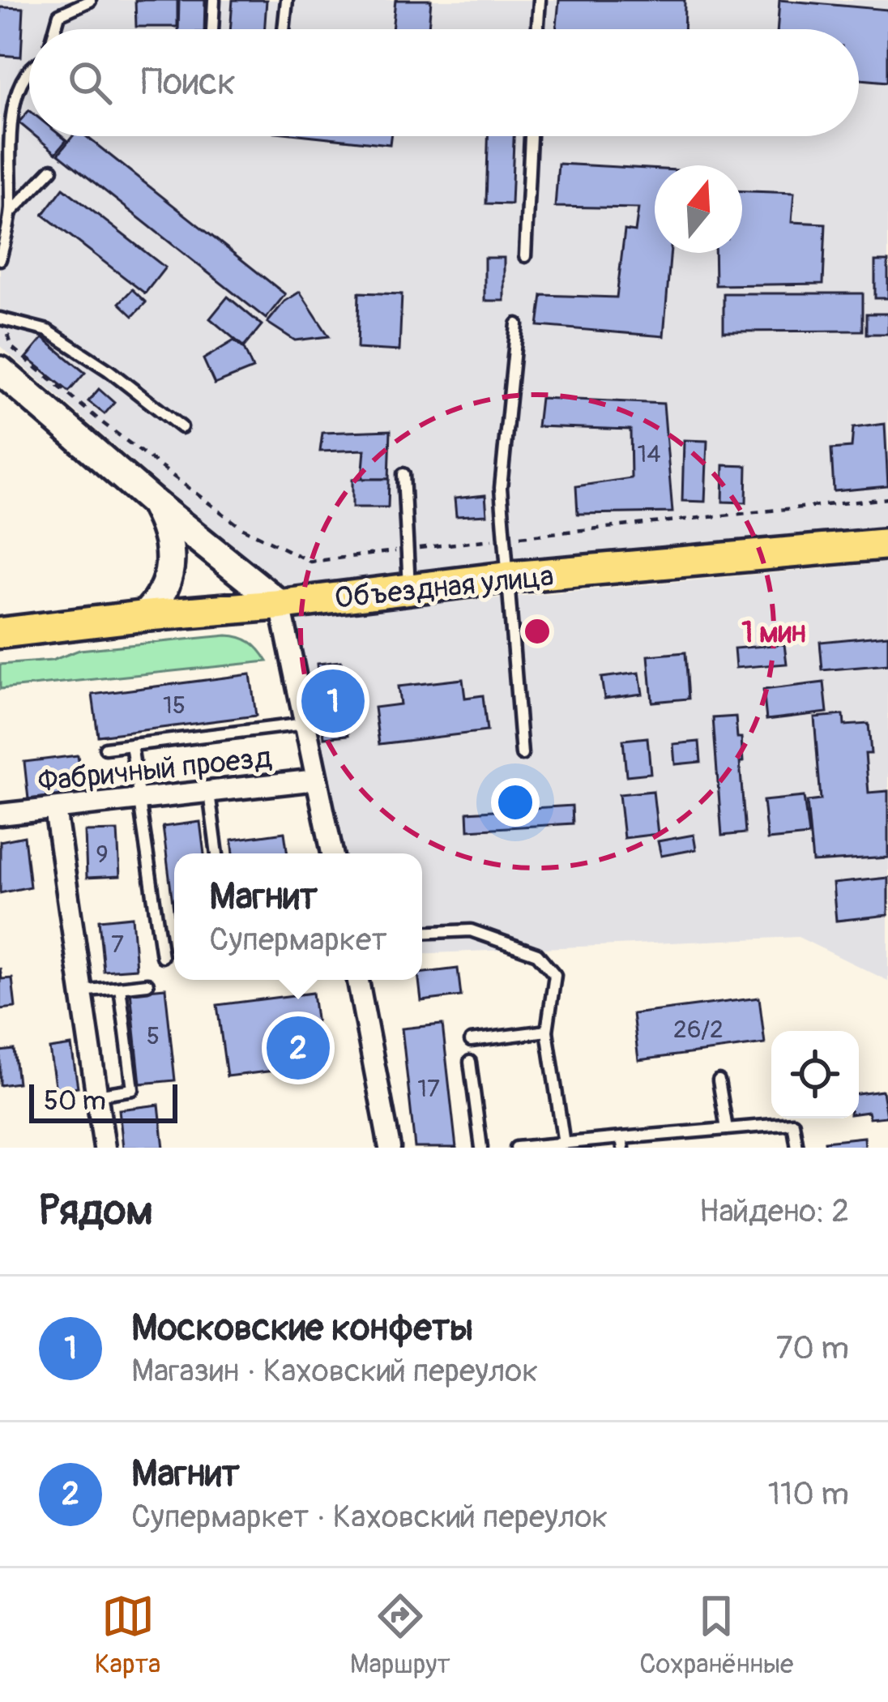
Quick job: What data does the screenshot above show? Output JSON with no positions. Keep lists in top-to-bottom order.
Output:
{
  "streets": {
    "main road": ["Объездная улица"],
    "street": ["Фабричный проезд"]
  },
  "house_numbers": [
    "14",
    "15",
    "9",
    "7",
    "26/2",
    "5",
    "17"
  ],
  "scale_bar": "50 m",
  "north": "top",
  "page": {
    "search": "Поиск",
    "pins": ["1", "2"],
    "popup": ["Магнит", "Супермаркет"],
    "scale": "50 m",
    "heading": ["Рядом", "Найдено: 2"],
    "list": [
      {
        "mark": "1",
        "name": "Московские конфеты",
        "note": "Магазин · Каховский переулок",
        "value": "70 m"
      },
      {
        "mark": "2",
        "name": "Магнит",
        "note": "Супермаркет · Каховский переулок",
        "value": "110 m"
      }
    ],
    "nav": ["Карта", "Маршрут", "Сохранённые"]
  },
  "rings": ["1 мин"]
}
